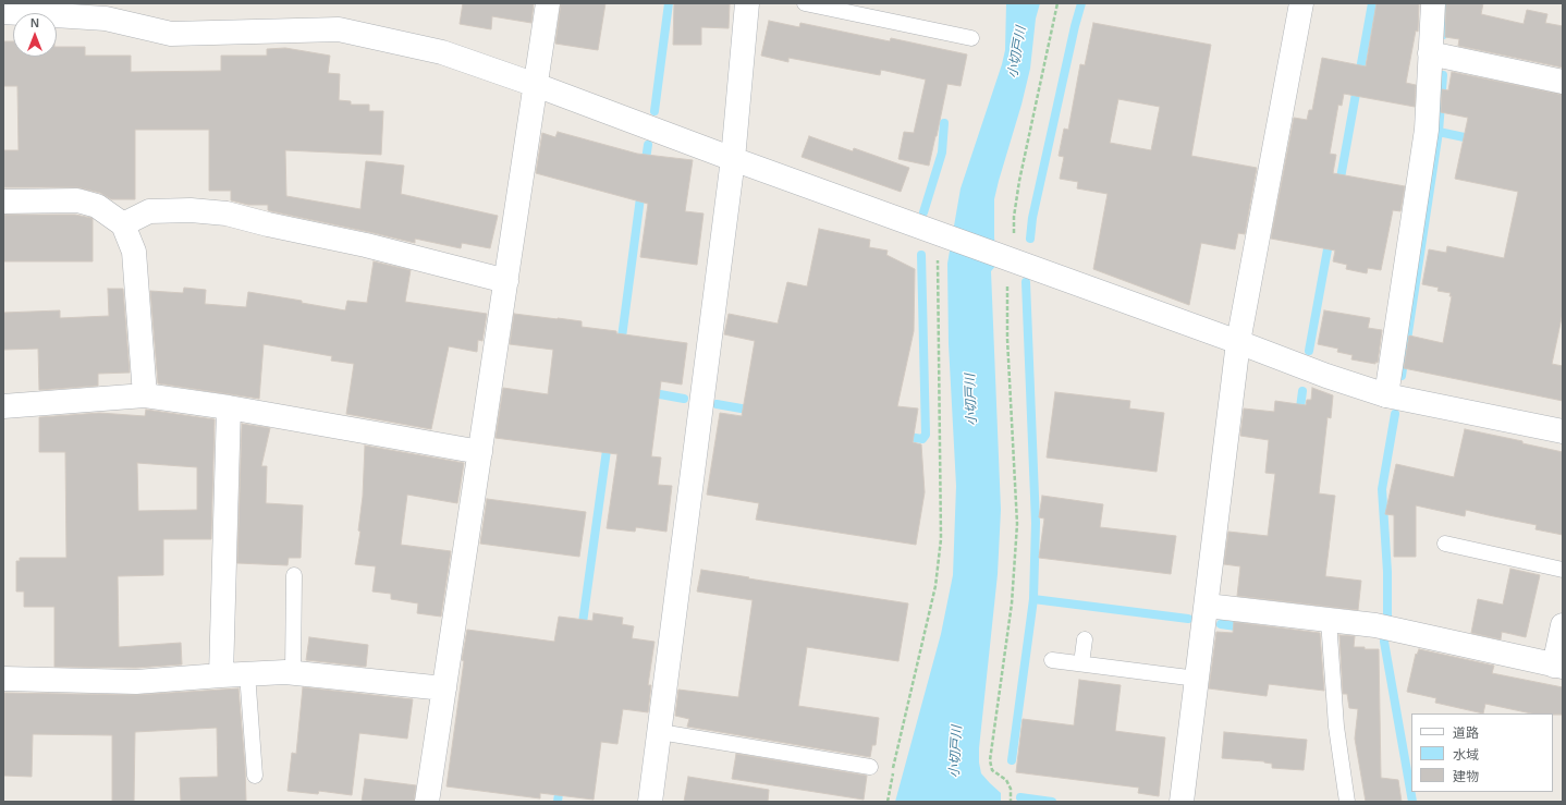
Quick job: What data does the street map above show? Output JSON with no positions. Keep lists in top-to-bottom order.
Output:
{
  "water": ["小切戸川"],
  "legend": ["道路", "水域", "建物"],
  "north": "top"
}
